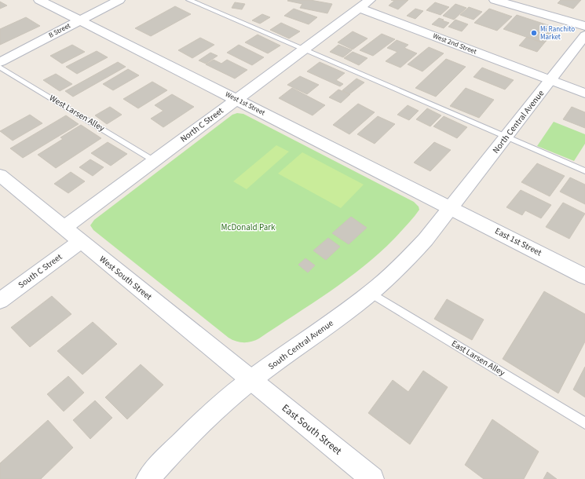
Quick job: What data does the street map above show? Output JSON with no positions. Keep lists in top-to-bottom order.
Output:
{
  "streets": {
    "street": [
      "B Street",
      "West 2nd Street",
      "West 1st Street",
      "North Central Avenue",
      "North C Street",
      "East 1st Street",
      "South C Street",
      "West South Street",
      "South Central Avenue",
      "East South Street"
    ],
    "lane": ["West Larsen Alley", "East Larsen Alley"]
  },
  "crossings": [
    ["B Street", "West 1st Street"],
    ["West 2nd Street", "North Central Avenue"],
    ["West 2nd Street", "North C Street"],
    ["West 1st Street", "North Central Avenue"],
    ["West 1st Street", "North C Street"],
    ["West 1st Street", "East 1st Street"],
    ["West 1st Street", "South Central Avenue"],
    ["West Larsen Alley", "North C Street"],
    ["North Central Avenue", "East 1st Street"],
    ["North Central Avenue", "South Central Avenue"],
    ["North C Street", "West South Street"],
    ["East 1st Street", "South Central Avenue"],
    ["South C Street", "West South Street"],
    ["West South Street", "South Central Avenue"],
    ["West South Street", "East South Street"],
    ["South Central Avenue", "East Larsen Alley"],
    ["South Central Avenue", "East South Street"]
  ],
  "parks": ["McDonald Park"],
  "places": ["Mi Ranchito Market"]
}
